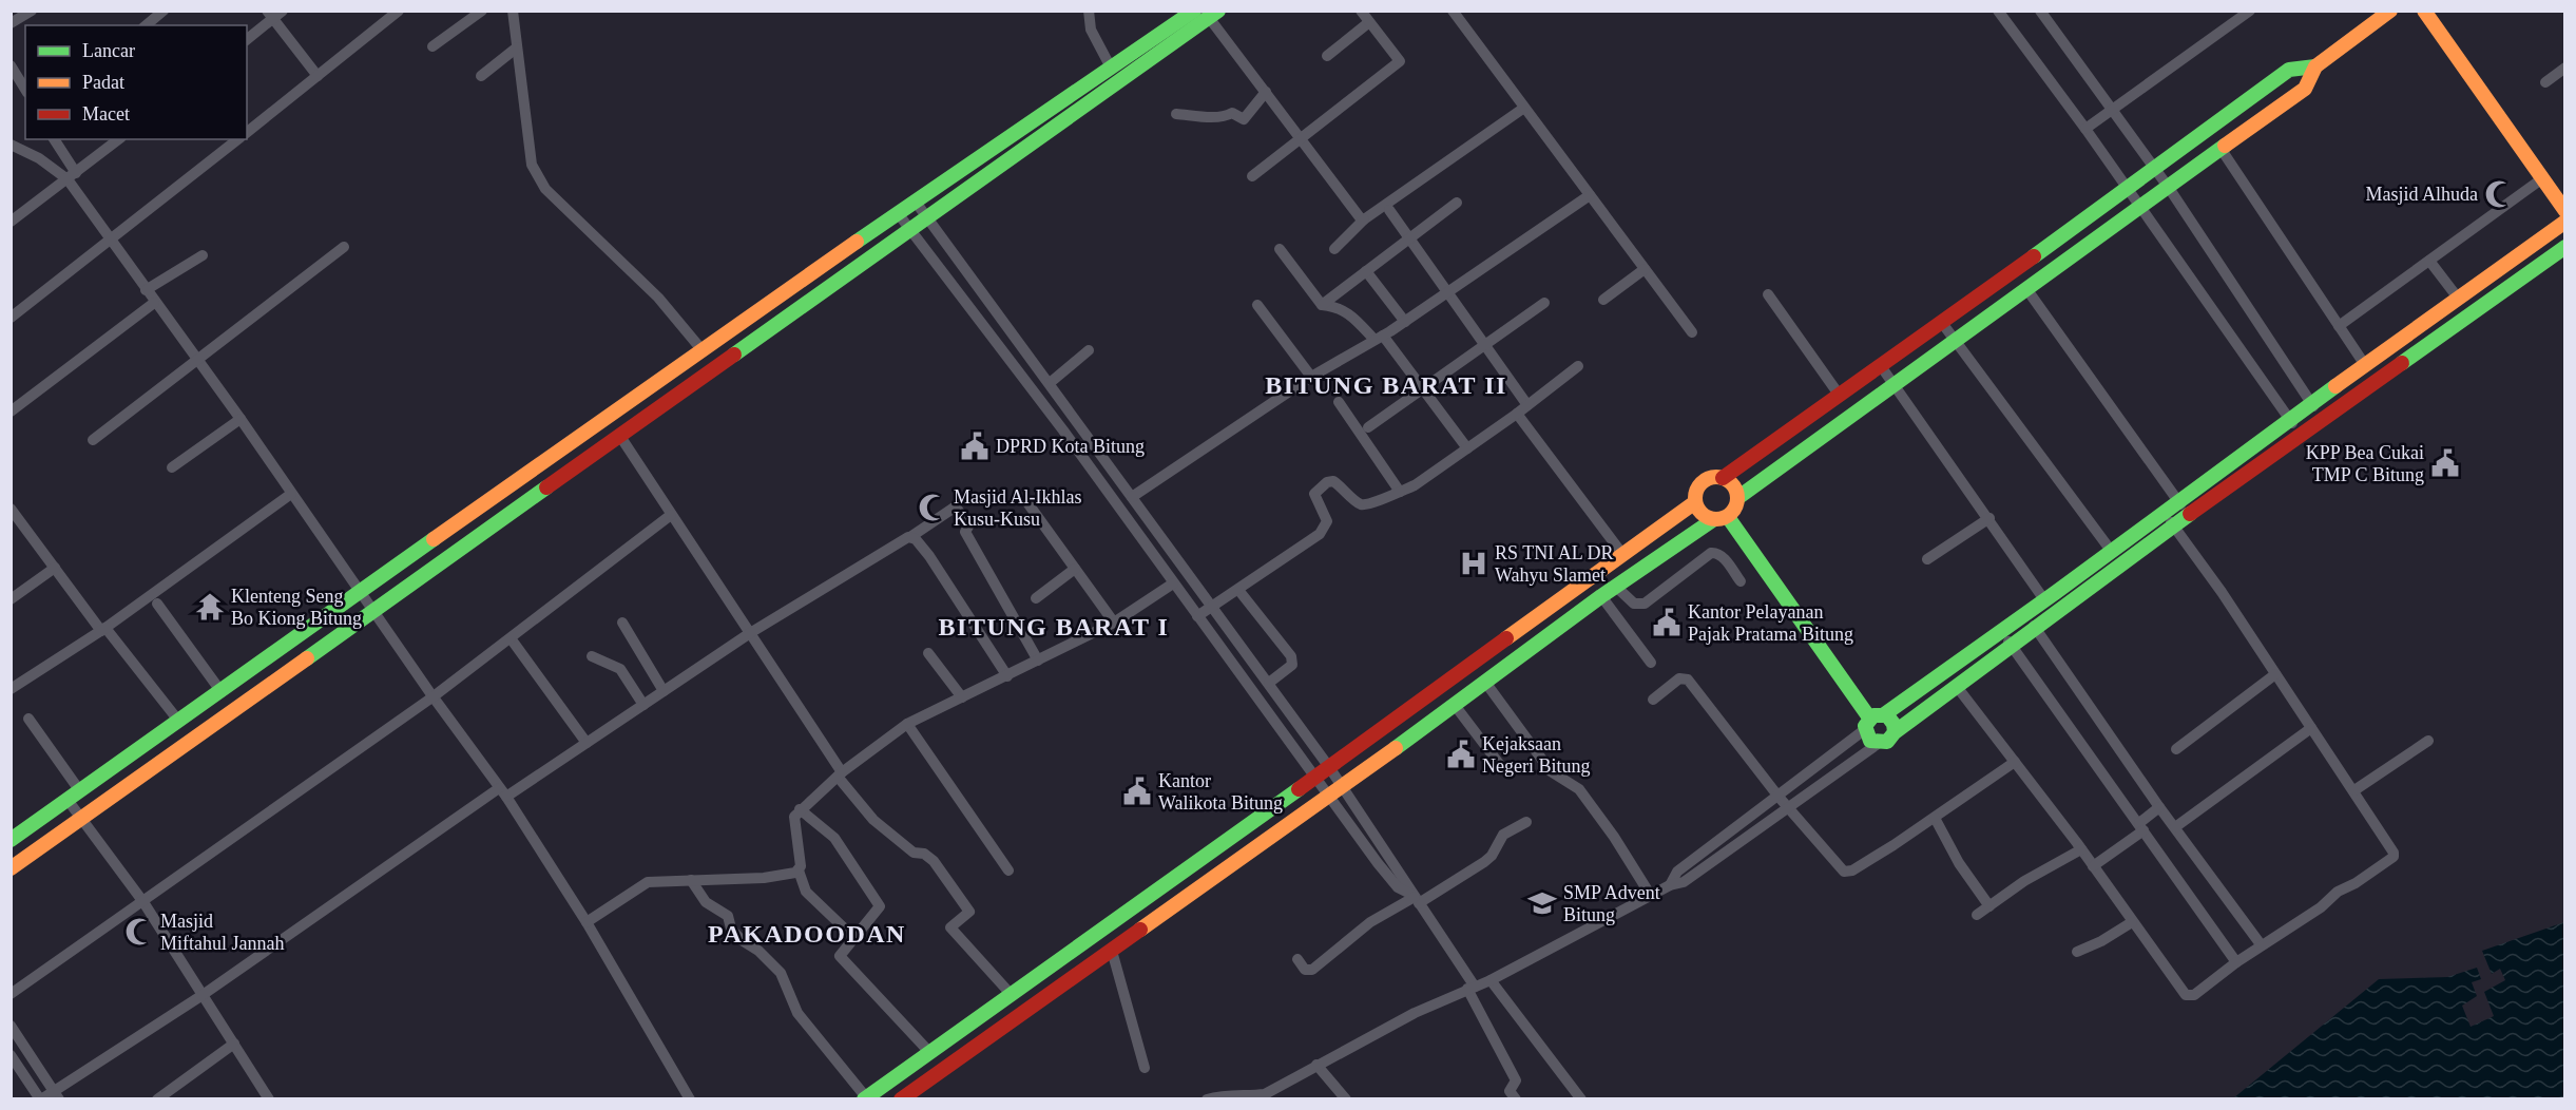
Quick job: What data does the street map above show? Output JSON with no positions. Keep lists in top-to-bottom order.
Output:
{
  "districts": ["BITUNG BARAT II", "BITUNG BARAT I", "PAKADOODAN"],
  "places": {
    "mosque": ["Masjid Alhuda", "Masjid Al-Ikhlas Kusu-Kusu", "Masjid Miftahul Jannah"],
    "public building": [
      "DPRD Kota Bitung",
      "KPP Bea Cukai TMP C Bitung",
      "Kantor Pelayanan Pajak Pratama Bitung",
      "Kejaksaan Negeri Bitung",
      "Kantor Walikota Bitung"
    ],
    "hospital": ["RS TNI AL DR Wahyu Slamet"],
    "temple": ["Klenteng Seng Bo Kiong Bitung"],
    "school or university": ["SMP Advent Bitung"]
  },
  "legend": ["Lancar", "Padat", "Macet"]
}
